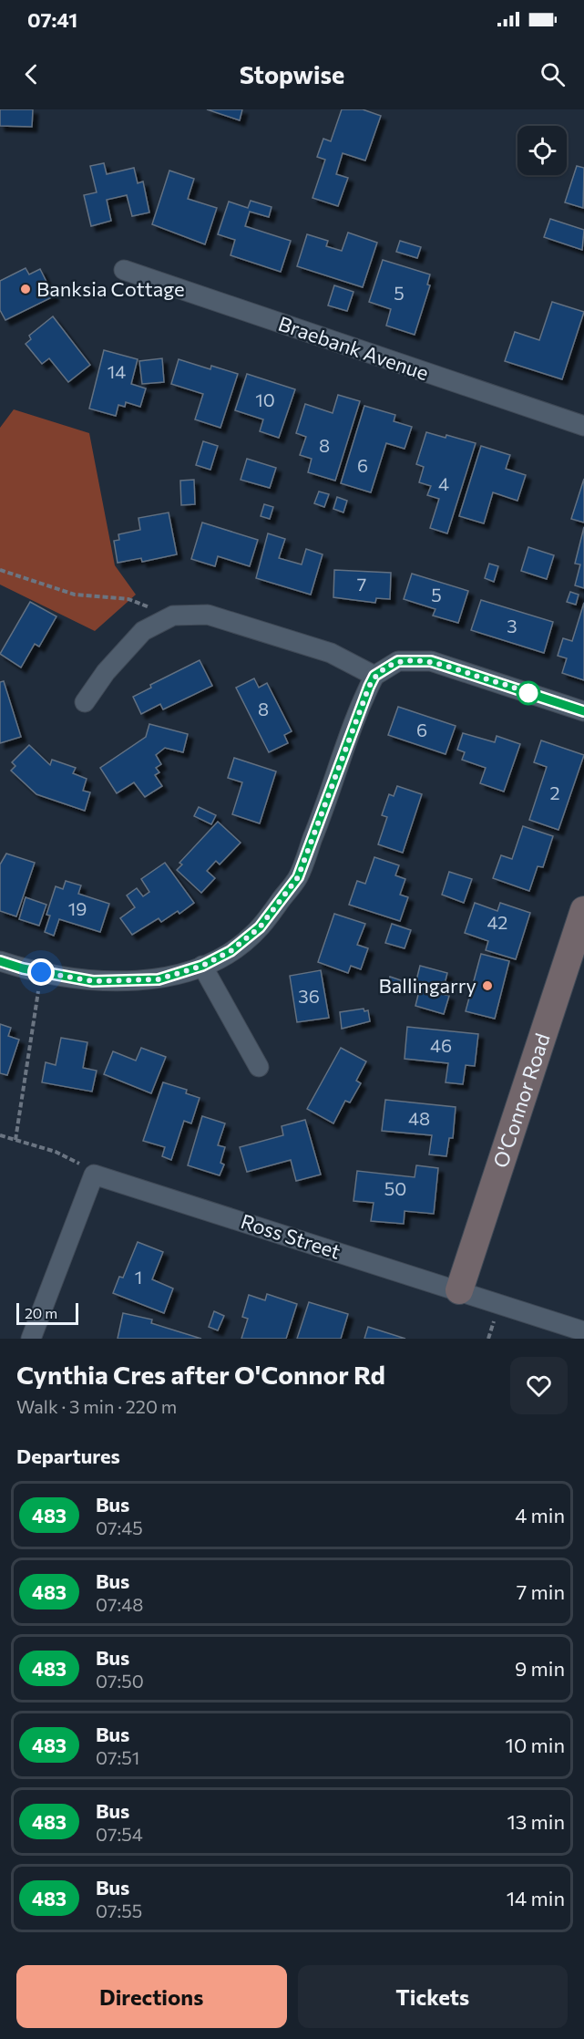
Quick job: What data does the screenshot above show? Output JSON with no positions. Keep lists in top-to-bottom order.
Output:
{
  "streets": {
    "street": ["Braebank Avenue", "O'Connor Road", "Ross Street"]
  },
  "crossings": [
    ["O'Connor Road", "Ross Street"]
  ],
  "places": ["Banksia Cottage", "Ballingarry"],
  "lines": ["bus line 483"],
  "house_numbers": [
    "5",
    "14",
    "10",
    "8",
    "6",
    "4",
    "7",
    "5",
    "3",
    "8",
    "6",
    "2",
    "19",
    "42",
    "36",
    "46",
    "48",
    "50",
    "1"
  ],
  "scale_bar": "20 m",
  "page": {
    "status": "07:41",
    "header": "Stopwise",
    "scale": "20 m",
    "heading": [
      ["Cynthia Cres after O'Connor Rd", "Walk · 3 min · 220 m"],
      "Departures"
    ],
    "list": [
      {
        "mark": "483",
        "name": "Bus",
        "note": "07:45",
        "value": "4 min"
      },
      {
        "mark": "483",
        "name": "Bus",
        "note": "07:48",
        "value": "7 min"
      },
      {
        "mark": "483",
        "name": "Bus",
        "note": "07:50",
        "value": "9 min"
      },
      {
        "mark": "483",
        "name": "Bus",
        "note": "07:51",
        "value": "10 min"
      },
      {
        "mark": "483",
        "name": "Bus",
        "note": "07:54",
        "value": "13 min"
      },
      {
        "mark": "483",
        "name": "Bus",
        "note": "07:55",
        "value": "14 min"
      }
    ],
    "buttons": ["Directions", "Tickets"]
  }
}
